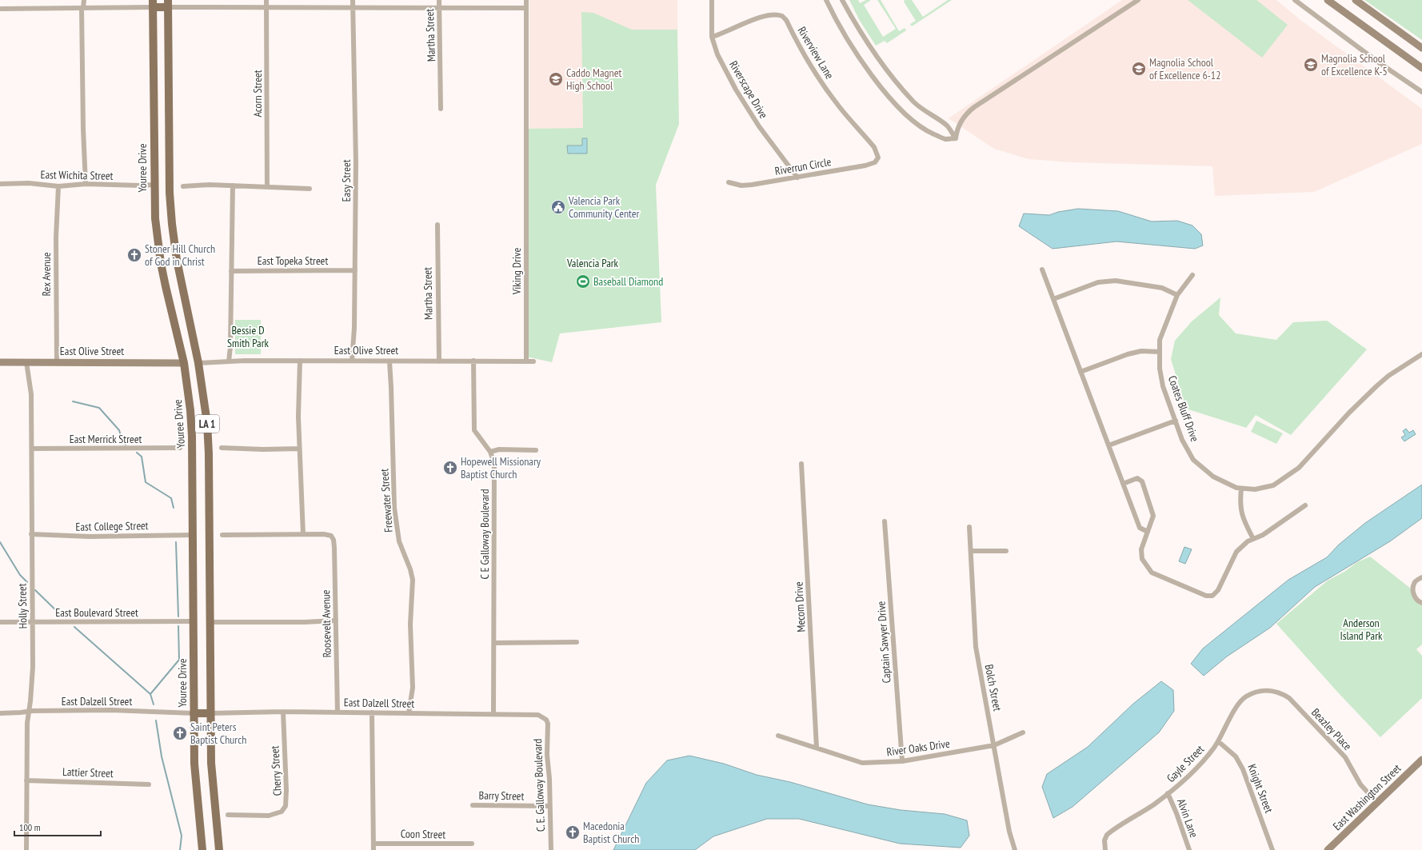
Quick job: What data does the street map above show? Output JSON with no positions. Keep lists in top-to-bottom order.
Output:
{
  "streets": {
    "main road": ["Youree Drive", "LA 1"],
    "street": [
      "Martha Street",
      "Riverview Lane",
      "Riverscape Drive",
      "Acorn Street",
      "Riverrun Circle",
      "East Wichita Street",
      "Easy Street",
      "East Topeka Street",
      "Viking Drive",
      "Rex Avenue",
      "East Olive Street",
      "Coates Bluff Drive",
      "East Merrick Street",
      "Freewater Street",
      "East College Street",
      "C E Galloway Boulevard",
      "Holly Street",
      "Mecom Drive",
      "East Boulevard Street",
      "Roosevelt Avenue",
      "Captain Sawyer Drive",
      "Bolch Street",
      "East Dalzell Street",
      "Beazley Place",
      "River Oaks Drive",
      "Gayle Street",
      "Cherry Street",
      "Lattier Street",
      "C. E. Galloway Boulevard",
      "Knight Street",
      "Barry Street",
      "East Washington Street",
      "Alvin Lane",
      "Coon Street"
    ]
  },
  "crossings": [
    ["Martha Street", "East Olive Street"],
    ["Riverview Lane", "Riverscape Drive"],
    ["Riverview Lane", "Riverrun Circle"],
    ["Riverscape Drive", "Riverrun Circle"],
    ["Youree Drive", "East Wichita Street"],
    ["Youree Drive", "East Olive Street"],
    ["Youree Drive", "East College Street"],
    ["Youree Drive", "East Boulevard Street"],
    ["Youree Drive", "East Dalzell Street"],
    ["East Wichita Street", "Rex Avenue"],
    ["Easy Street", "East Topeka Street"],
    ["Easy Street", "East Olive Street"],
    ["Viking Drive", "East Olive Street"],
    ["Rex Avenue", "East Olive Street"],
    ["East Olive Street", "LA 1"],
    ["East Olive Street", "Freewater Street"],
    ["East Olive Street", "C E Galloway Boulevard"],
    ["East Olive Street", "Holly Street"],
    ["LA 1", "East Dalzell Street"],
    ["East Merrick Street", "Holly Street"],
    ["Freewater Street", "East Dalzell Street"],
    ["East College Street", "Holly Street"],
    ["C E Galloway Boulevard", "East Dalzell Street"],
    ["Holly Street", "East Boulevard Street"],
    ["Holly Street", "East Dalzell Street"],
    ["Holly Street", "Lattier Street"],
    ["Mecom Drive", "River Oaks Drive"],
    ["Roosevelt Avenue", "East Dalzell Street"],
    ["Captain Sawyer Drive", "River Oaks Drive"],
    ["Bolch Street", "River Oaks Drive"],
    ["East Dalzell Street", "Cherry Street"],
    ["East Dalzell Street", "C. E. Galloway Boulevard"],
    ["Beazley Place", "Gayle Street"],
    ["Beazley Place", "East Washington Street"],
    ["Gayle Street", "Knight Street"],
    ["Gayle Street", "Alvin Lane"],
    ["C. E. Galloway Boulevard", "Barry Street"]
  ],
  "parks": ["Valencia Park", "Bessie D Smith Park", "Anderson Island Park"],
  "places": {
    "school or university": ["Magnolia School of Excellence K-5", "Magnolia School of Excellence 6-12", "Caddo Magnet High School"],
    "public building": ["Valencia Park Community Center"],
    "church": [
      "Stoner Hill Church of God in Christ",
      "Hopewell Missionary Baptist Church",
      "Saint Peters Baptist Church",
      "Macedonia Baptist Church"
    ],
    "sports": ["Baseball Diamond"]
  },
  "scale_bar": "100 m"
}
